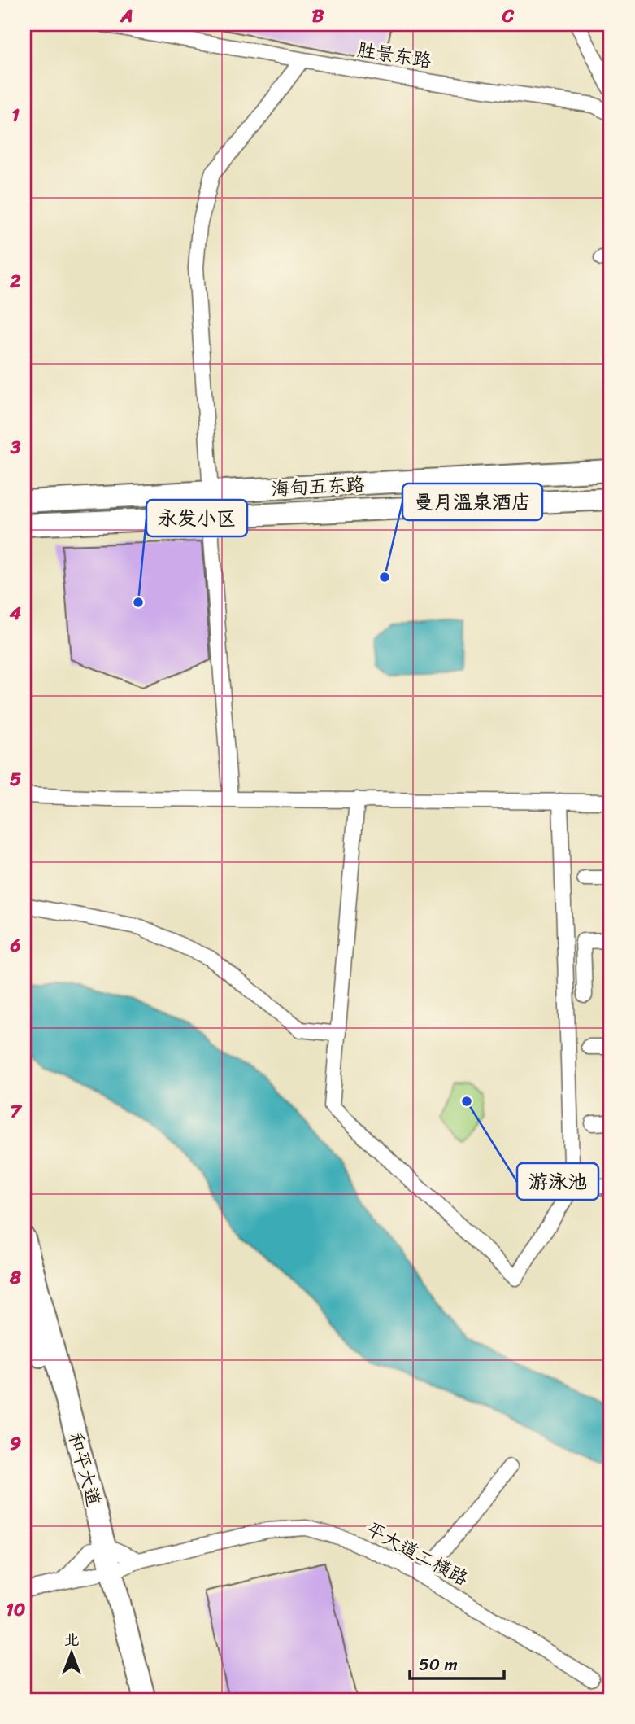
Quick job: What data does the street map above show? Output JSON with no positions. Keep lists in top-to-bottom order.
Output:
{
  "streets": {
    "main road": ["海甸五东路", "和平大道"],
    "street": ["胜景东路", "平大道二横路"]
  },
  "crossings": [
    ["和平大道", "平大道二横路"]
  ],
  "places": ["曼月温泉酒店", "永发小区", "游泳池"],
  "scale_bar": "50 m",
  "north": "top",
  "grid": {
    "columns": ["A", "B", "C"],
    "rows": [
      "1",
      "2",
      "3",
      "4",
      "5",
      "6",
      "7",
      "8",
      "9",
      "10"
    ]
  }
}
